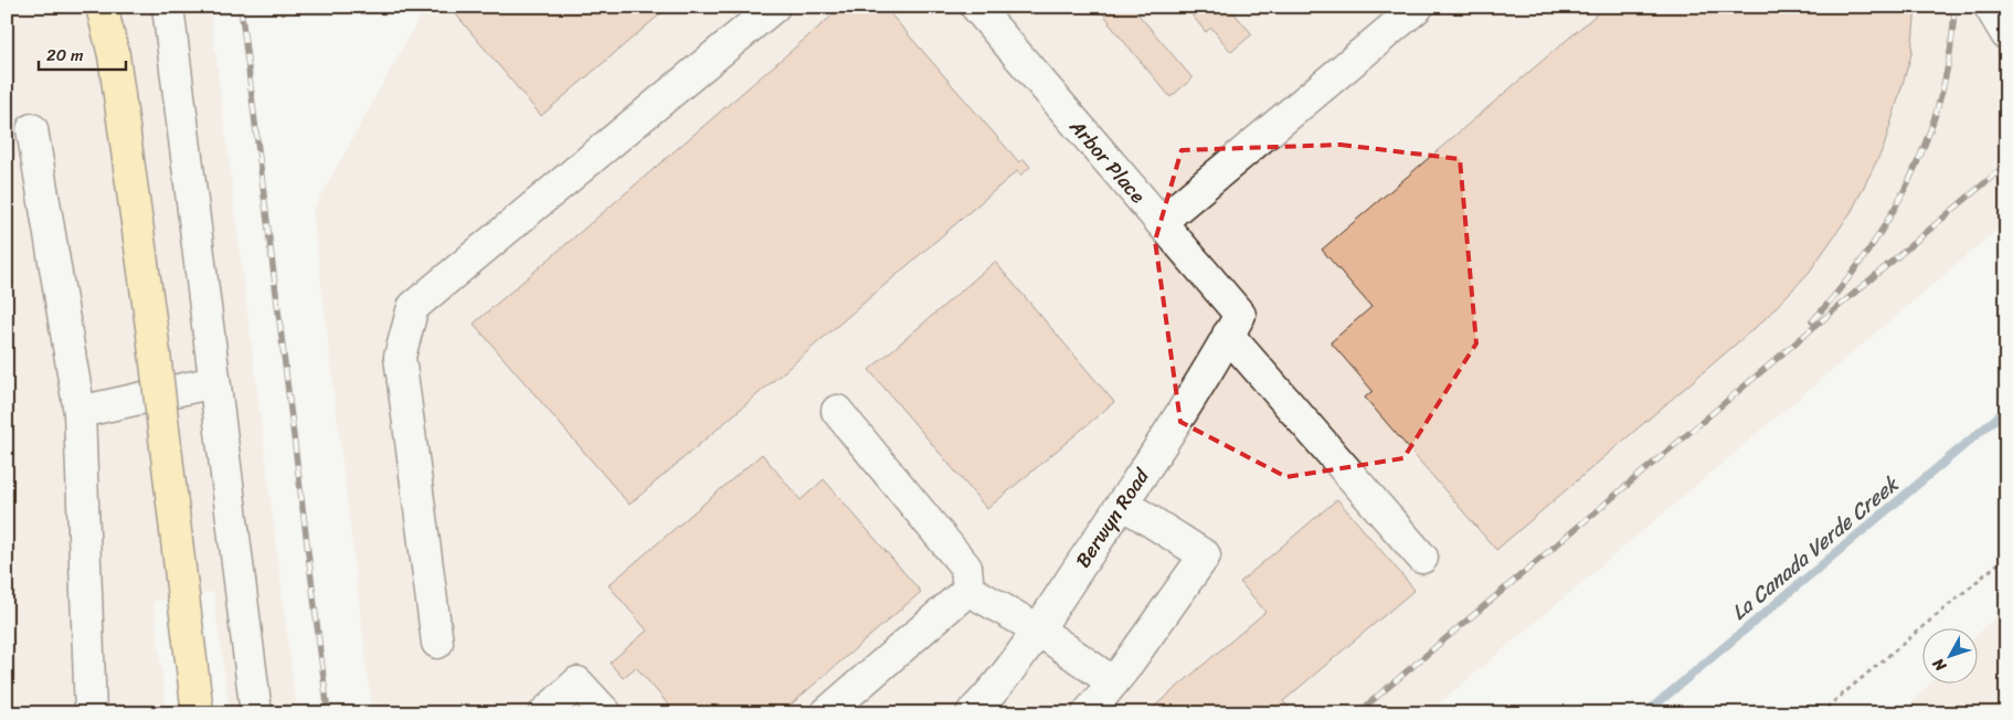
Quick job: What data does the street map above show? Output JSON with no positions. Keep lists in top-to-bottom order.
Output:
{
  "streets": {
    "street": ["Arbor Place", "Berwyn Road"]
  },
  "crossings": [
    ["Arbor Place", "Berwyn Road"]
  ],
  "water": ["La Canada Verde Creek"],
  "scale_bar": "20 m",
  "north": "bottom left"
}
